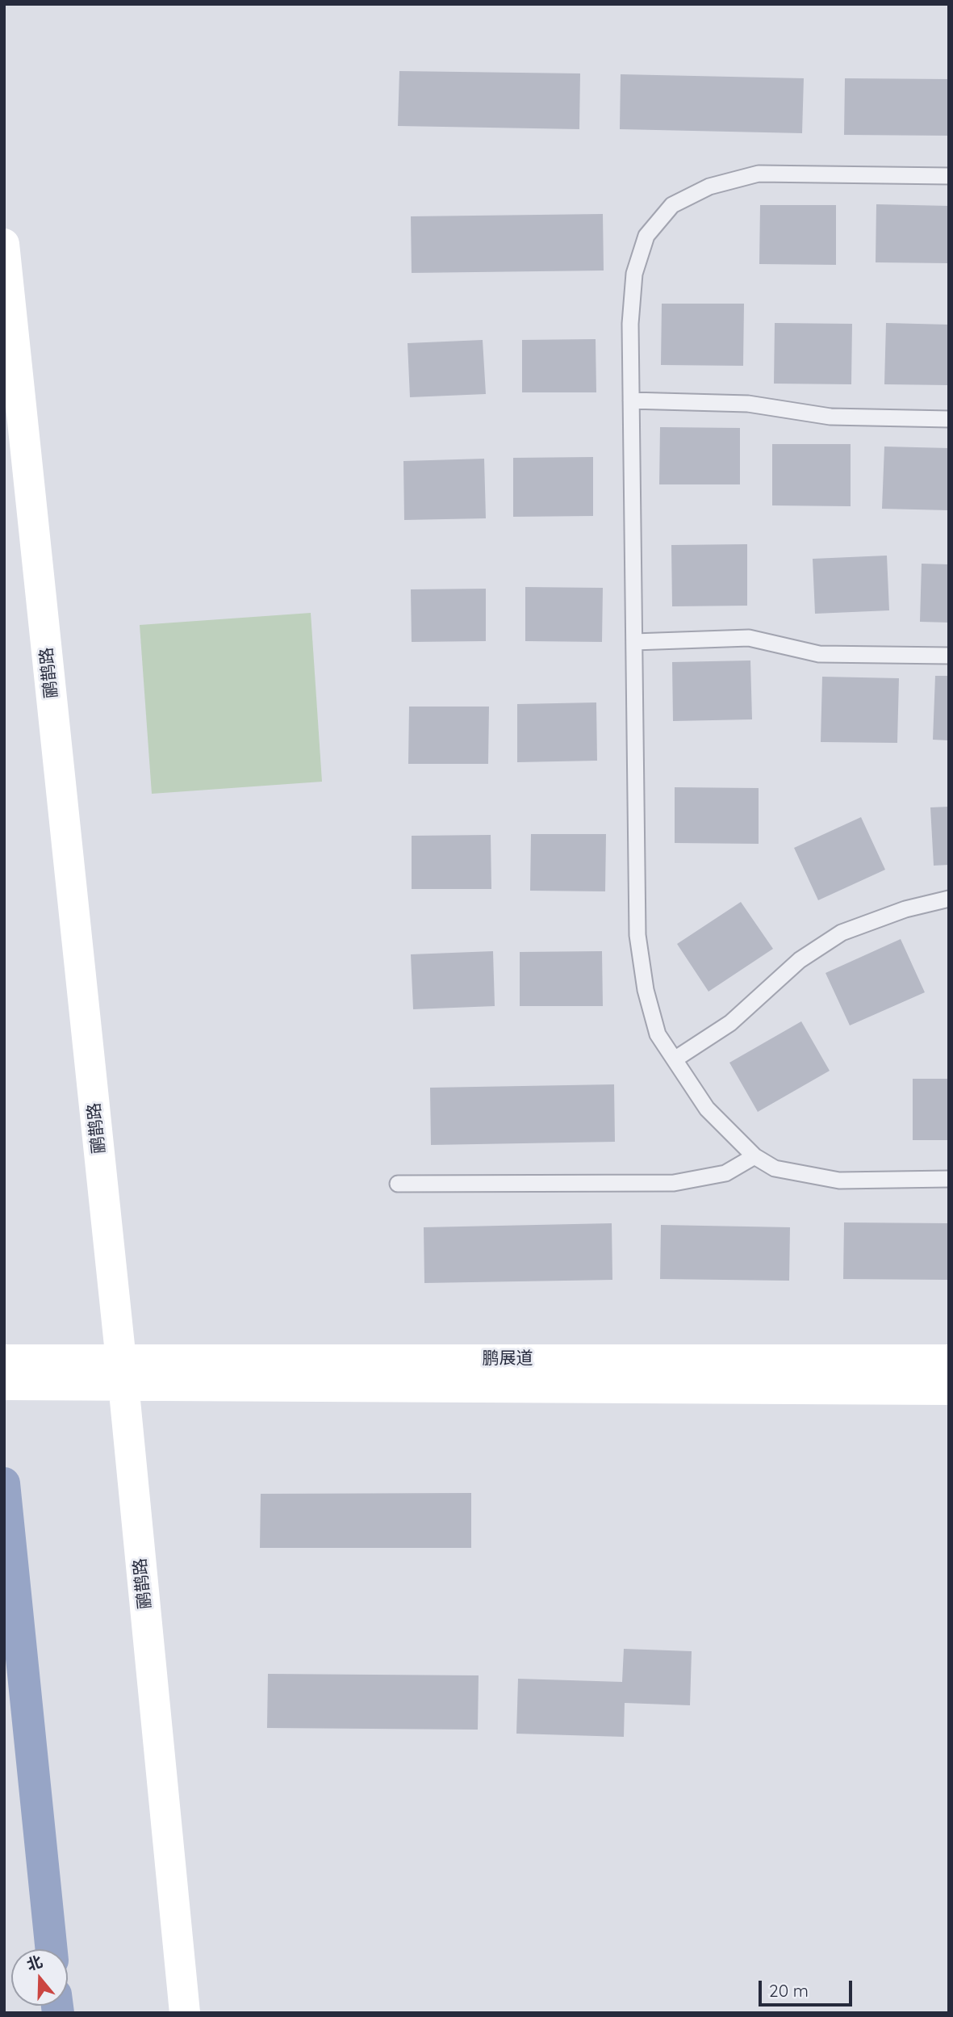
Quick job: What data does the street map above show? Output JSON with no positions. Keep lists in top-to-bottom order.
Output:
{
  "streets": {
    "street": ["鹂鹊路", "鹏展道"]
  },
  "crossings": [
    ["鹂鹊路", "鹏展道"]
  ],
  "scale_bar": "20 m",
  "north": "top"
}
